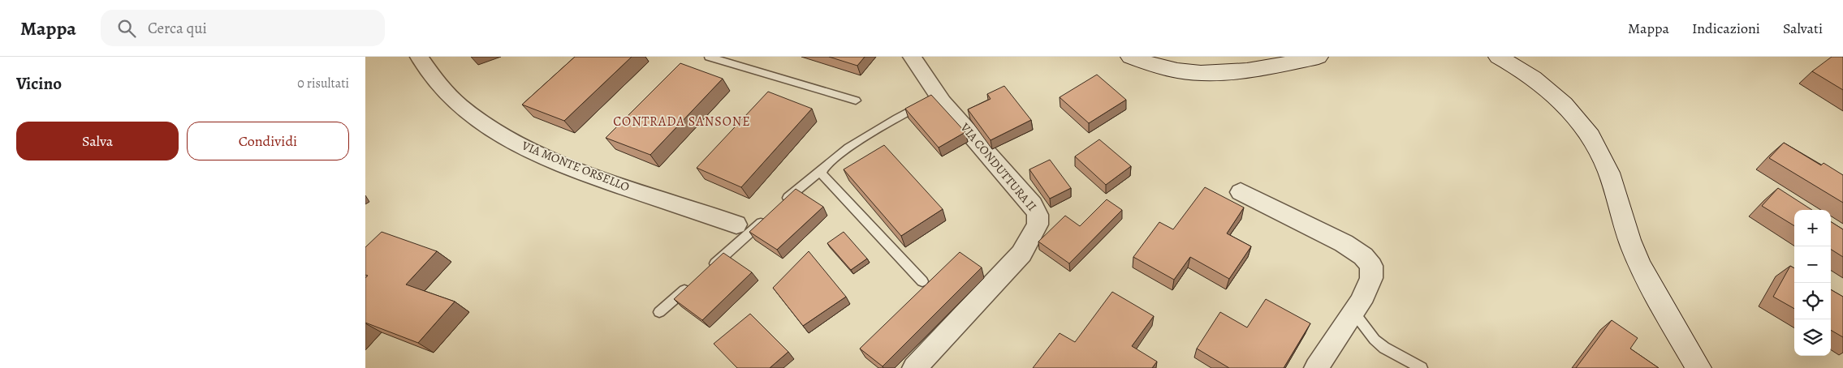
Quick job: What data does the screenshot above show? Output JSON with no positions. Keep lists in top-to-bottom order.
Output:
{
  "streets": {
    "street": ["VIA MONTE ORSELLO", "VIA CONDUTTURA II"]
  },
  "districts": ["CONTRADA SANSONE"],
  "page": {
    "header": "Mappa",
    "search": "Cerca qui",
    "nav": ["Mappa", "Indicazioni", "Salvati"],
    "heading": ["Vicino", "0 risultati"],
    "buttons": ["Salva", "Condividi"],
    "map_buttons": ["+", "−"]
  }
}
